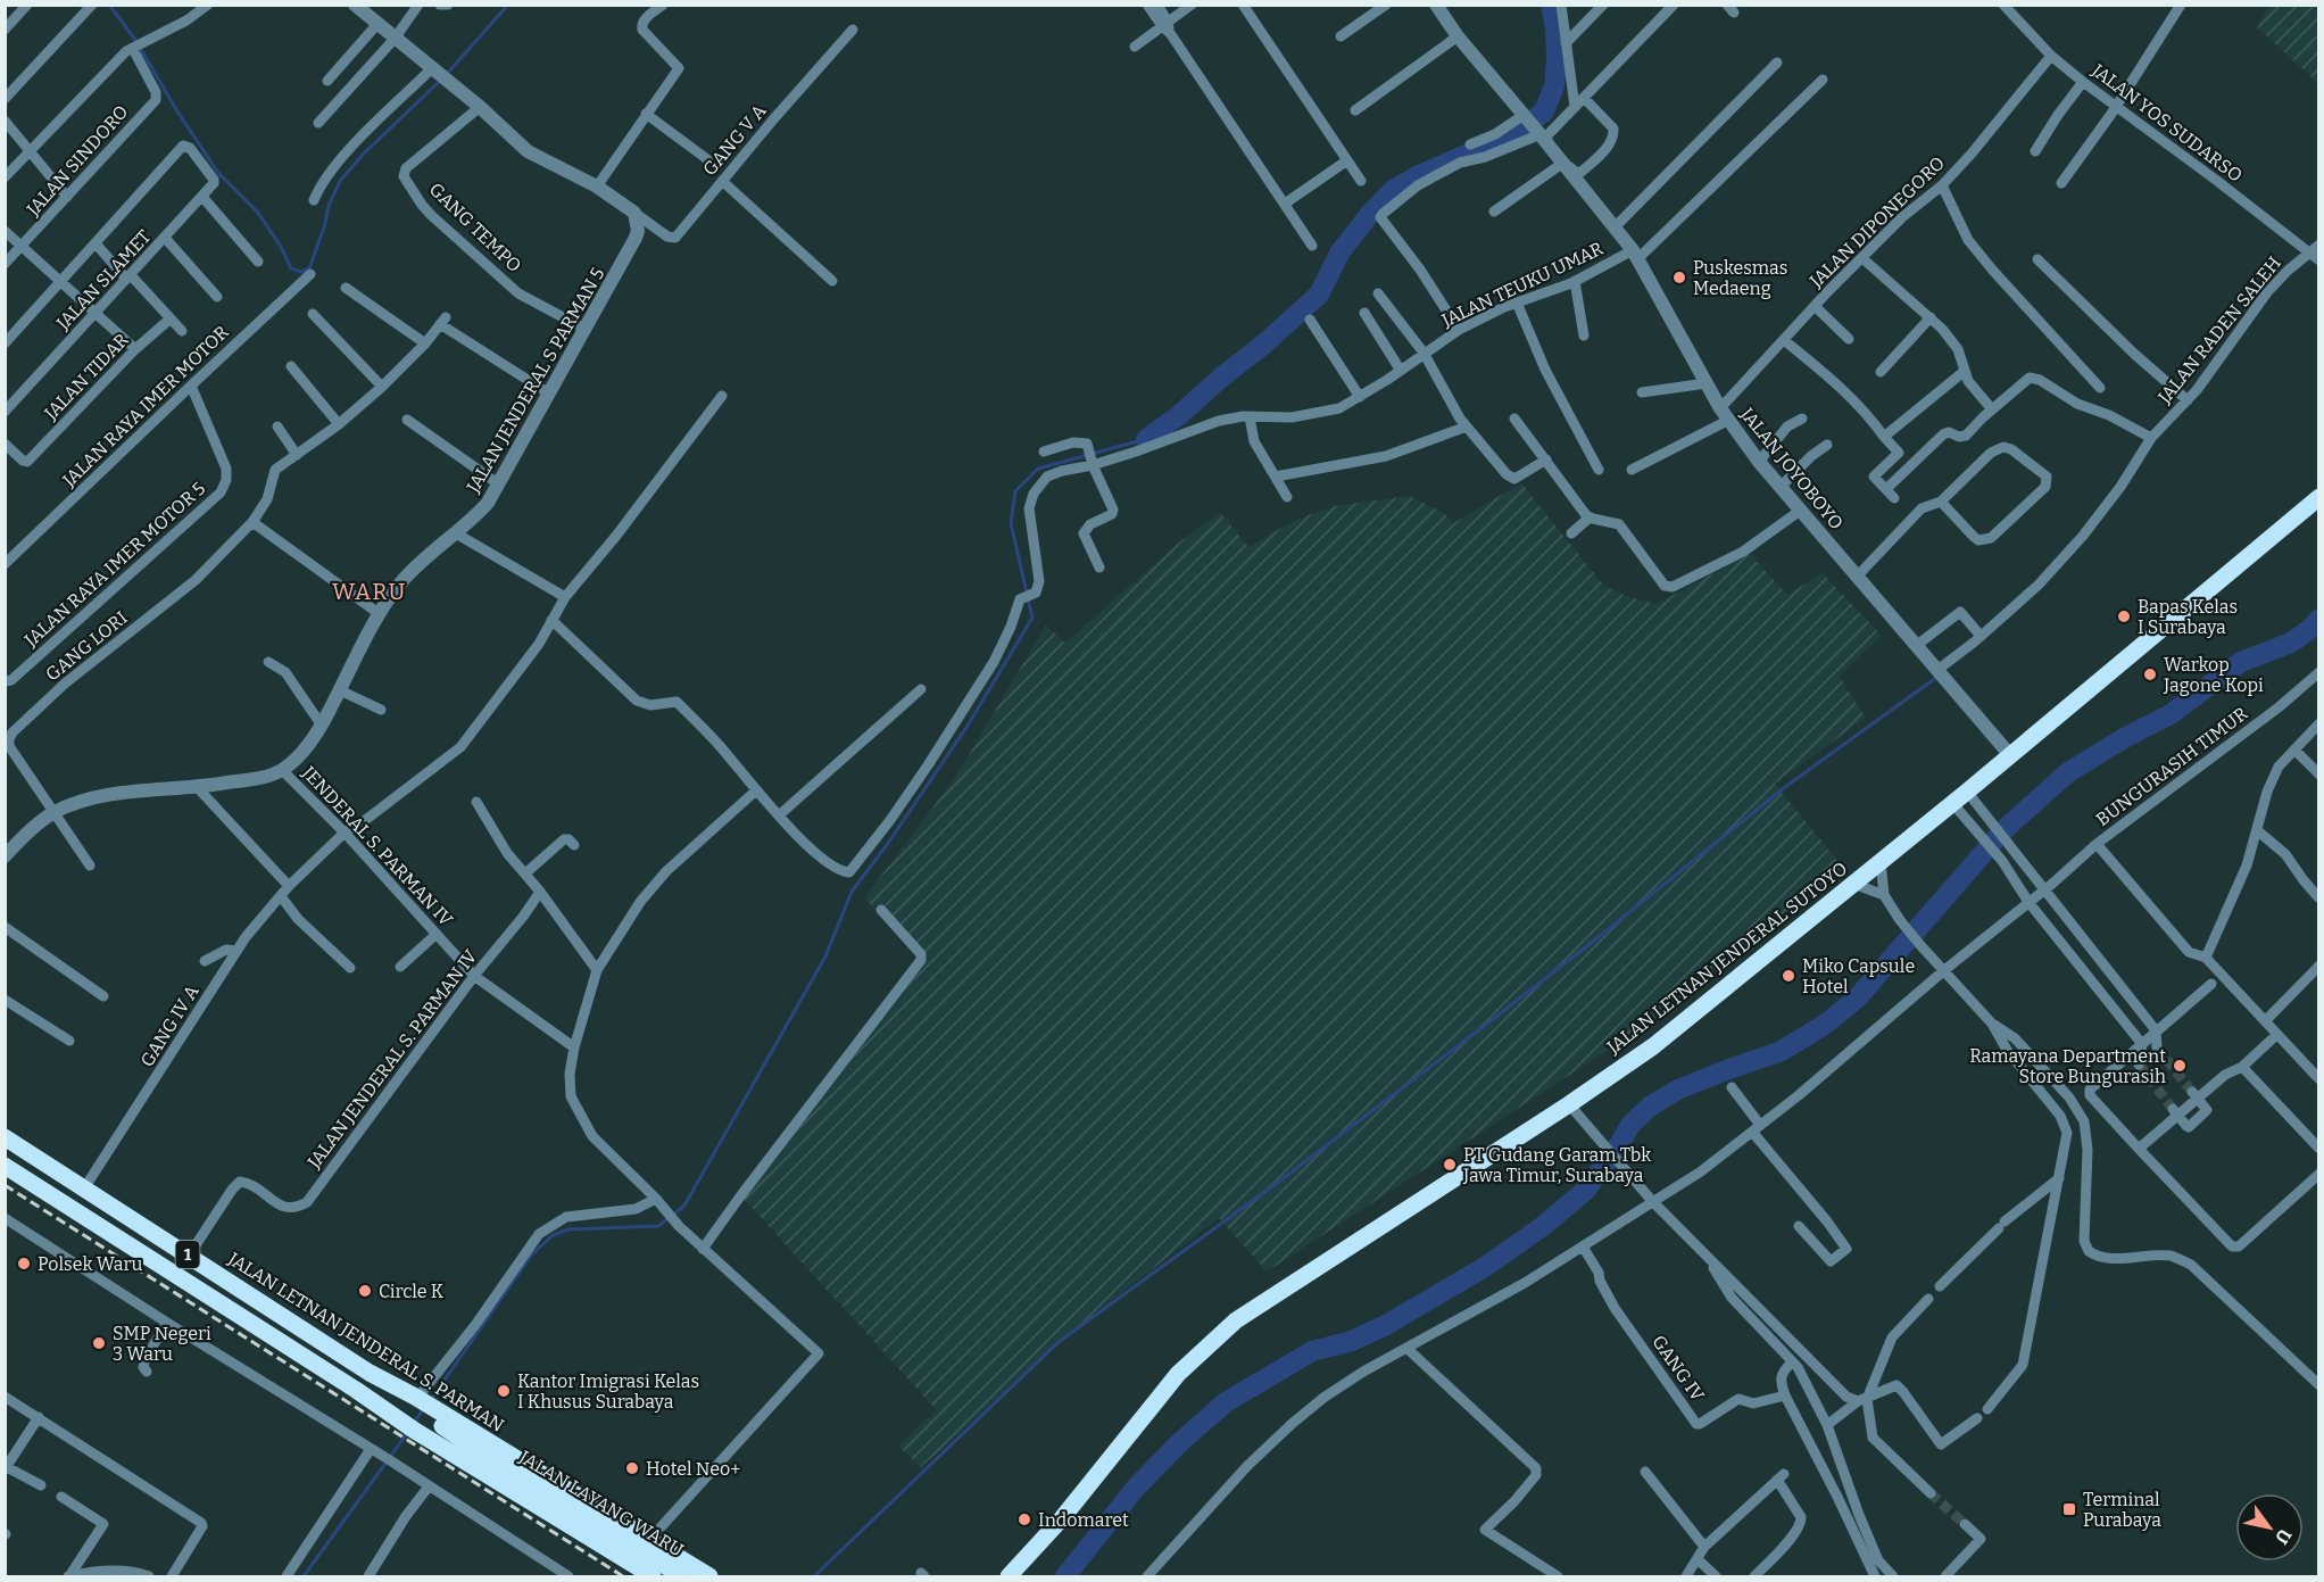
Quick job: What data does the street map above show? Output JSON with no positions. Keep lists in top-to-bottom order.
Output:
{
  "streets": {
    "highway": [
      "JALAN LETNAN JENDERAL SUTOYO",
      "1",
      "JALAN LETNAN JENDERAL S. PARMAN",
      "JALAN LAYANG WARU"
    ],
    "street": [
      "JALAN YOS SUDARSO",
      "GANG V A",
      "JALAN SINDORO",
      "JALAN DIPONEGORO",
      "GANG TEMPO",
      "JALAN SLAMET",
      "JALAN TEUKU UMAR",
      "JALAN RADEN SALEH",
      "JALAN TIDAR",
      "JALAN JENDERAL S PARMAN 5",
      "JALAN RAYA IMER MOTOR",
      "JALAN JOYOBOYO",
      "JALAN RAYA IMER MOTOR 5",
      "GANG LORI",
      "BUNGURASIH TIMUR",
      "JENDERAL S. PARMAN IV",
      "GANG IV A",
      "JALAN JENDERAL S. PARMAN IV",
      "GANG IV"
    ]
  },
  "crossings": [
    ["JALAN YOS SUDARSO", "JALAN DIPONEGORO"],
    ["JALAN YOS SUDARSO", "JALAN RADEN SALEH"],
    ["GANG V A", "JALAN JENDERAL S PARMAN 5"],
    ["JALAN DIPONEGORO", "JALAN JOYOBOYO"],
    ["GANG TEMPO", "JALAN JENDERAL S PARMAN 5"],
    ["JALAN TEUKU UMAR", "JALAN JOYOBOYO"],
    ["JALAN RADEN SALEH", "JALAN JOYOBOYO"],
    ["JALAN JENDERAL S PARMAN 5", "GANG LORI"],
    ["JALAN JENDERAL S PARMAN 5", "JENDERAL S. PARMAN IV"],
    ["JALAN RAYA IMER MOTOR", "JALAN RAYA IMER MOTOR 5"],
    ["JALAN JOYOBOYO", "JALAN LETNAN JENDERAL SUTOYO"],
    ["BUNGURASIH TIMUR", "GANG IV"],
    ["JENDERAL S. PARMAN IV", "GANG IV A"],
    ["JENDERAL S. PARMAN IV", "JALAN JENDERAL S. PARMAN IV"],
    ["GANG IV A", "JALAN LETNAN JENDERAL S. PARMAN"],
    ["JALAN JENDERAL S. PARMAN IV", "JALAN LETNAN JENDERAL S. PARMAN"],
    ["JALAN LETNAN JENDERAL S. PARMAN", "JALAN LAYANG WARU"]
  ],
  "districts": ["WARU"],
  "places": {
    "other": [
      "Puskesmas Medaeng",
      "Bapas Kelas I Surabaya",
      "Warkop Jagone Kopi",
      "Miko Capsule Hotel",
      "Ramayana Department Store Bungurasih",
      "PT Gudang Garam Tbk Jawa Timur, Surabaya",
      "Polsek Waru",
      "Circle K",
      "SMP Negeri 3 Waru",
      "Kantor Imigrasi Kelas I Khusus Surabaya",
      "Hotel Neo+",
      "Indomaret"
    ],
    "transit": ["Terminal Purabaya"]
  },
  "north": "bottom right"
}
